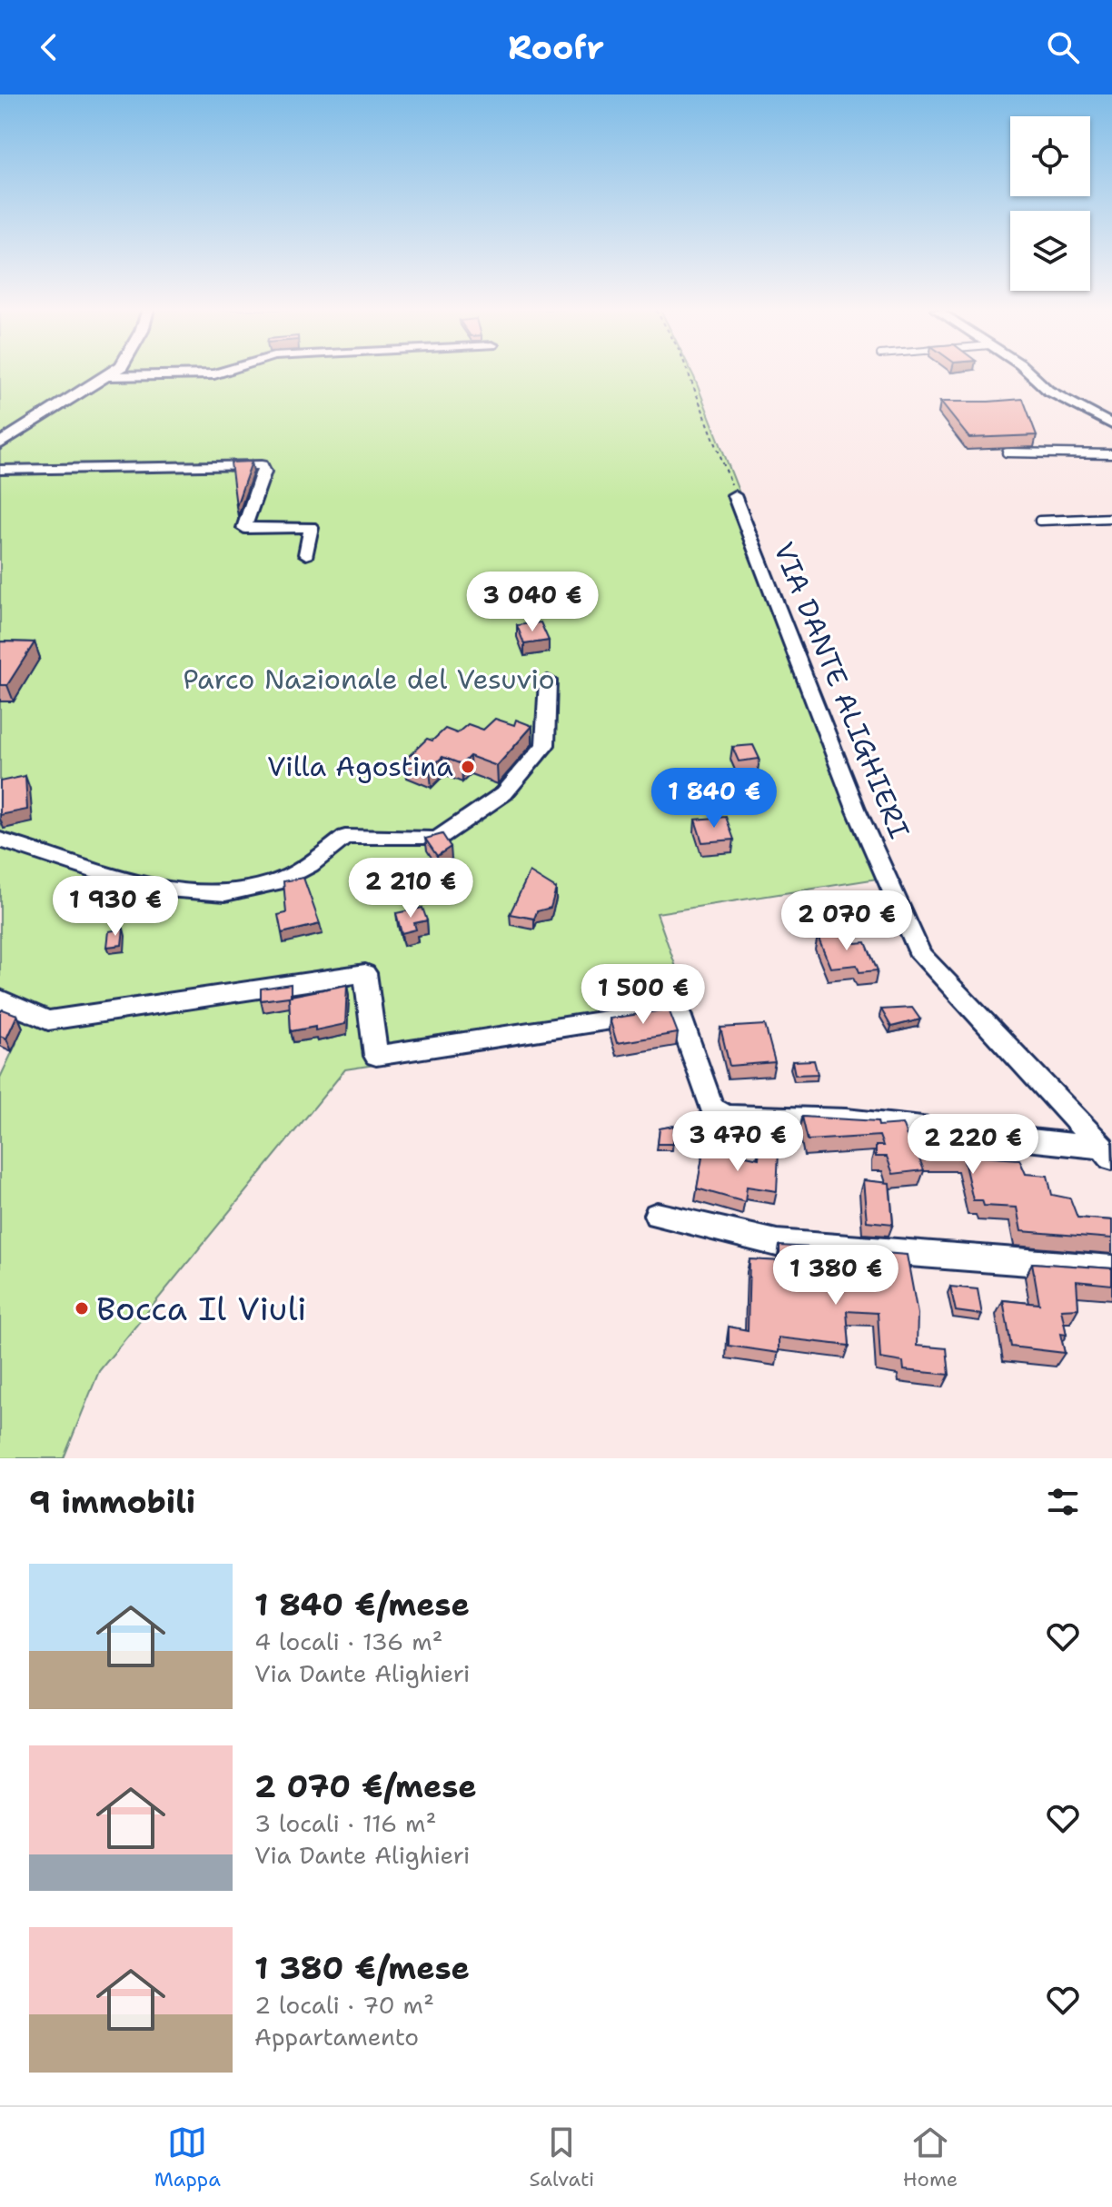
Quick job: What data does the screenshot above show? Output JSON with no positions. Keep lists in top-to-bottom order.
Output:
{
  "streets": {
    "street": ["VIA DANTE ALIGHIERI"]
  },
  "parks": ["Parco Nazionale del Vesuvio"],
  "places": ["Villa Agostina", "Bocca Il Viuli"],
  "page": {
    "header": "Roofr",
    "price": [
      "3 040 €",
      "1 840 €",
      "2 210 €",
      "1 930 €",
      "2 070 €",
      "1 500 €",
      "3 470 €",
      "2 220 €",
      "1 380 €"
    ],
    "heading": "9 immobili",
    "list": [
      {
        "name": "1 840 €/mese",
        "note": "4 locali · 136 m² · Via Dante Alighieri"
      },
      {
        "name": "2 070 €/mese",
        "note": "3 locali · 116 m² · Via Dante Alighieri"
      },
      {
        "name": "1 380 €/mese",
        "note": "2 locali · 70 m² · Appartamento"
      }
    ],
    "tabs": ["Mappa", "Salvati", "Home"]
  }
}
